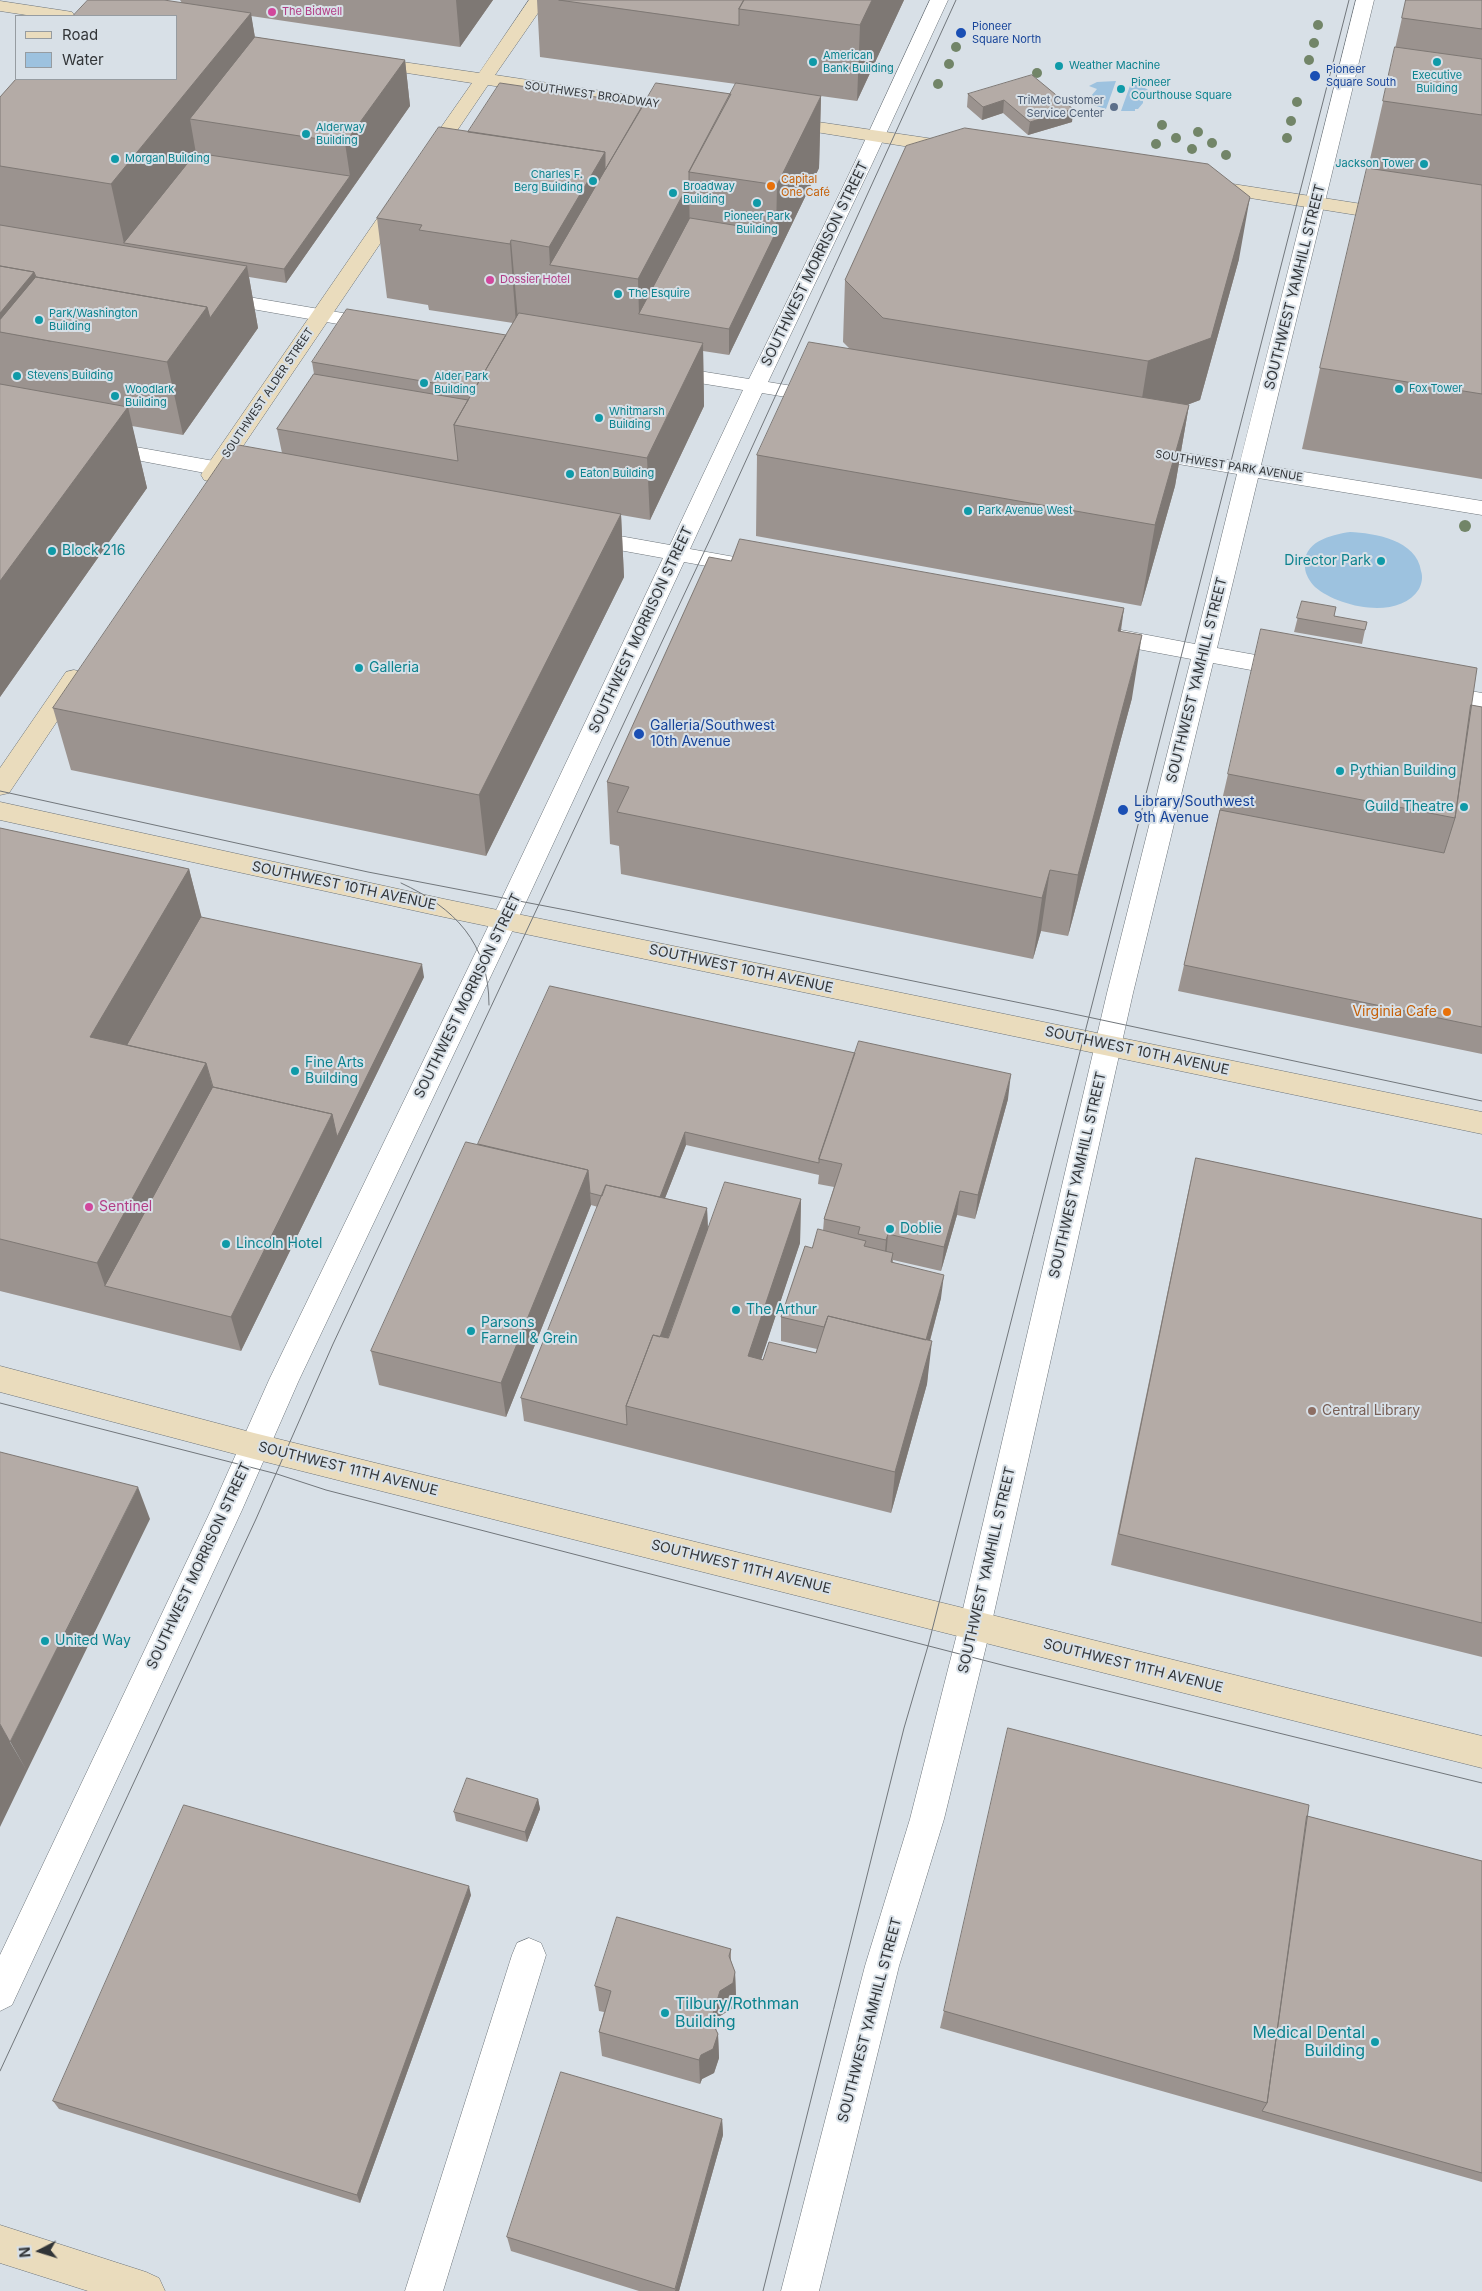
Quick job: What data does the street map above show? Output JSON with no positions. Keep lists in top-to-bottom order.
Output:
{
  "streets": {
    "main road": [
      "SOUTHWEST BROADWAY",
      "SOUTHWEST ALDER STREET",
      "SOUTHWEST 10TH AVENUE",
      "SOUTHWEST 11TH AVENUE"
    ],
    "street": ["SOUTHWEST MORRISON STREET", "SOUTHWEST YAMHILL STREET", "SOUTHWEST PARK AVENUE"]
  },
  "crossings": [
    ["SOUTHWEST BROADWAY", "SOUTHWEST ALDER STREET"],
    ["SOUTHWEST MORRISON STREET", "SOUTHWEST 10TH AVENUE"],
    ["SOUTHWEST MORRISON STREET", "SOUTHWEST 11TH AVENUE"],
    ["SOUTHWEST YAMHILL STREET", "SOUTHWEST PARK AVENUE"],
    ["SOUTHWEST YAMHILL STREET", "SOUTHWEST 10TH AVENUE"],
    ["SOUTHWEST YAMHILL STREET", "SOUTHWEST 11TH AVENUE"]
  ],
  "places": [
    "The Bidwell",
    "Pioneer Square North",
    "American Bank Building",
    "Executive Building",
    "Weather Machine",
    "Pioneer Square South",
    "Pioneer Courthouse Square",
    "TriMet Customer Service Center",
    "Alderway Building",
    "Morgan Building",
    "Jackson Tower",
    "Charles F. Berg Building",
    "Capital One Café",
    "Broadway Building",
    "Pioneer Park Building",
    "Dossier Hotel",
    "The Esquire",
    "Park/Washington Building",
    "Stevens Building",
    "Alder Park Building",
    "Fox Tower",
    "Woodlark Building",
    "Whitmarsh Building",
    "Eaton Building",
    "Park Avenue West",
    "Block 216",
    "Director Park",
    "Galleria",
    "Galleria/Southwest 10th Avenue",
    "Pythian Building",
    "Guild Theatre",
    "Library/Southwest 9th Avenue",
    "Virginia Cafe",
    "Fine Arts Building",
    "Sentinel",
    "Doblie",
    "Lincoln Hotel",
    "The Arthur",
    "Parsons Farnell & Grein",
    "Central Library",
    "United Way",
    "Tilbury/Rothman Building",
    "Medical Dental Building"
  ],
  "legend": ["Road", "Water"],
  "north": "left"
}
